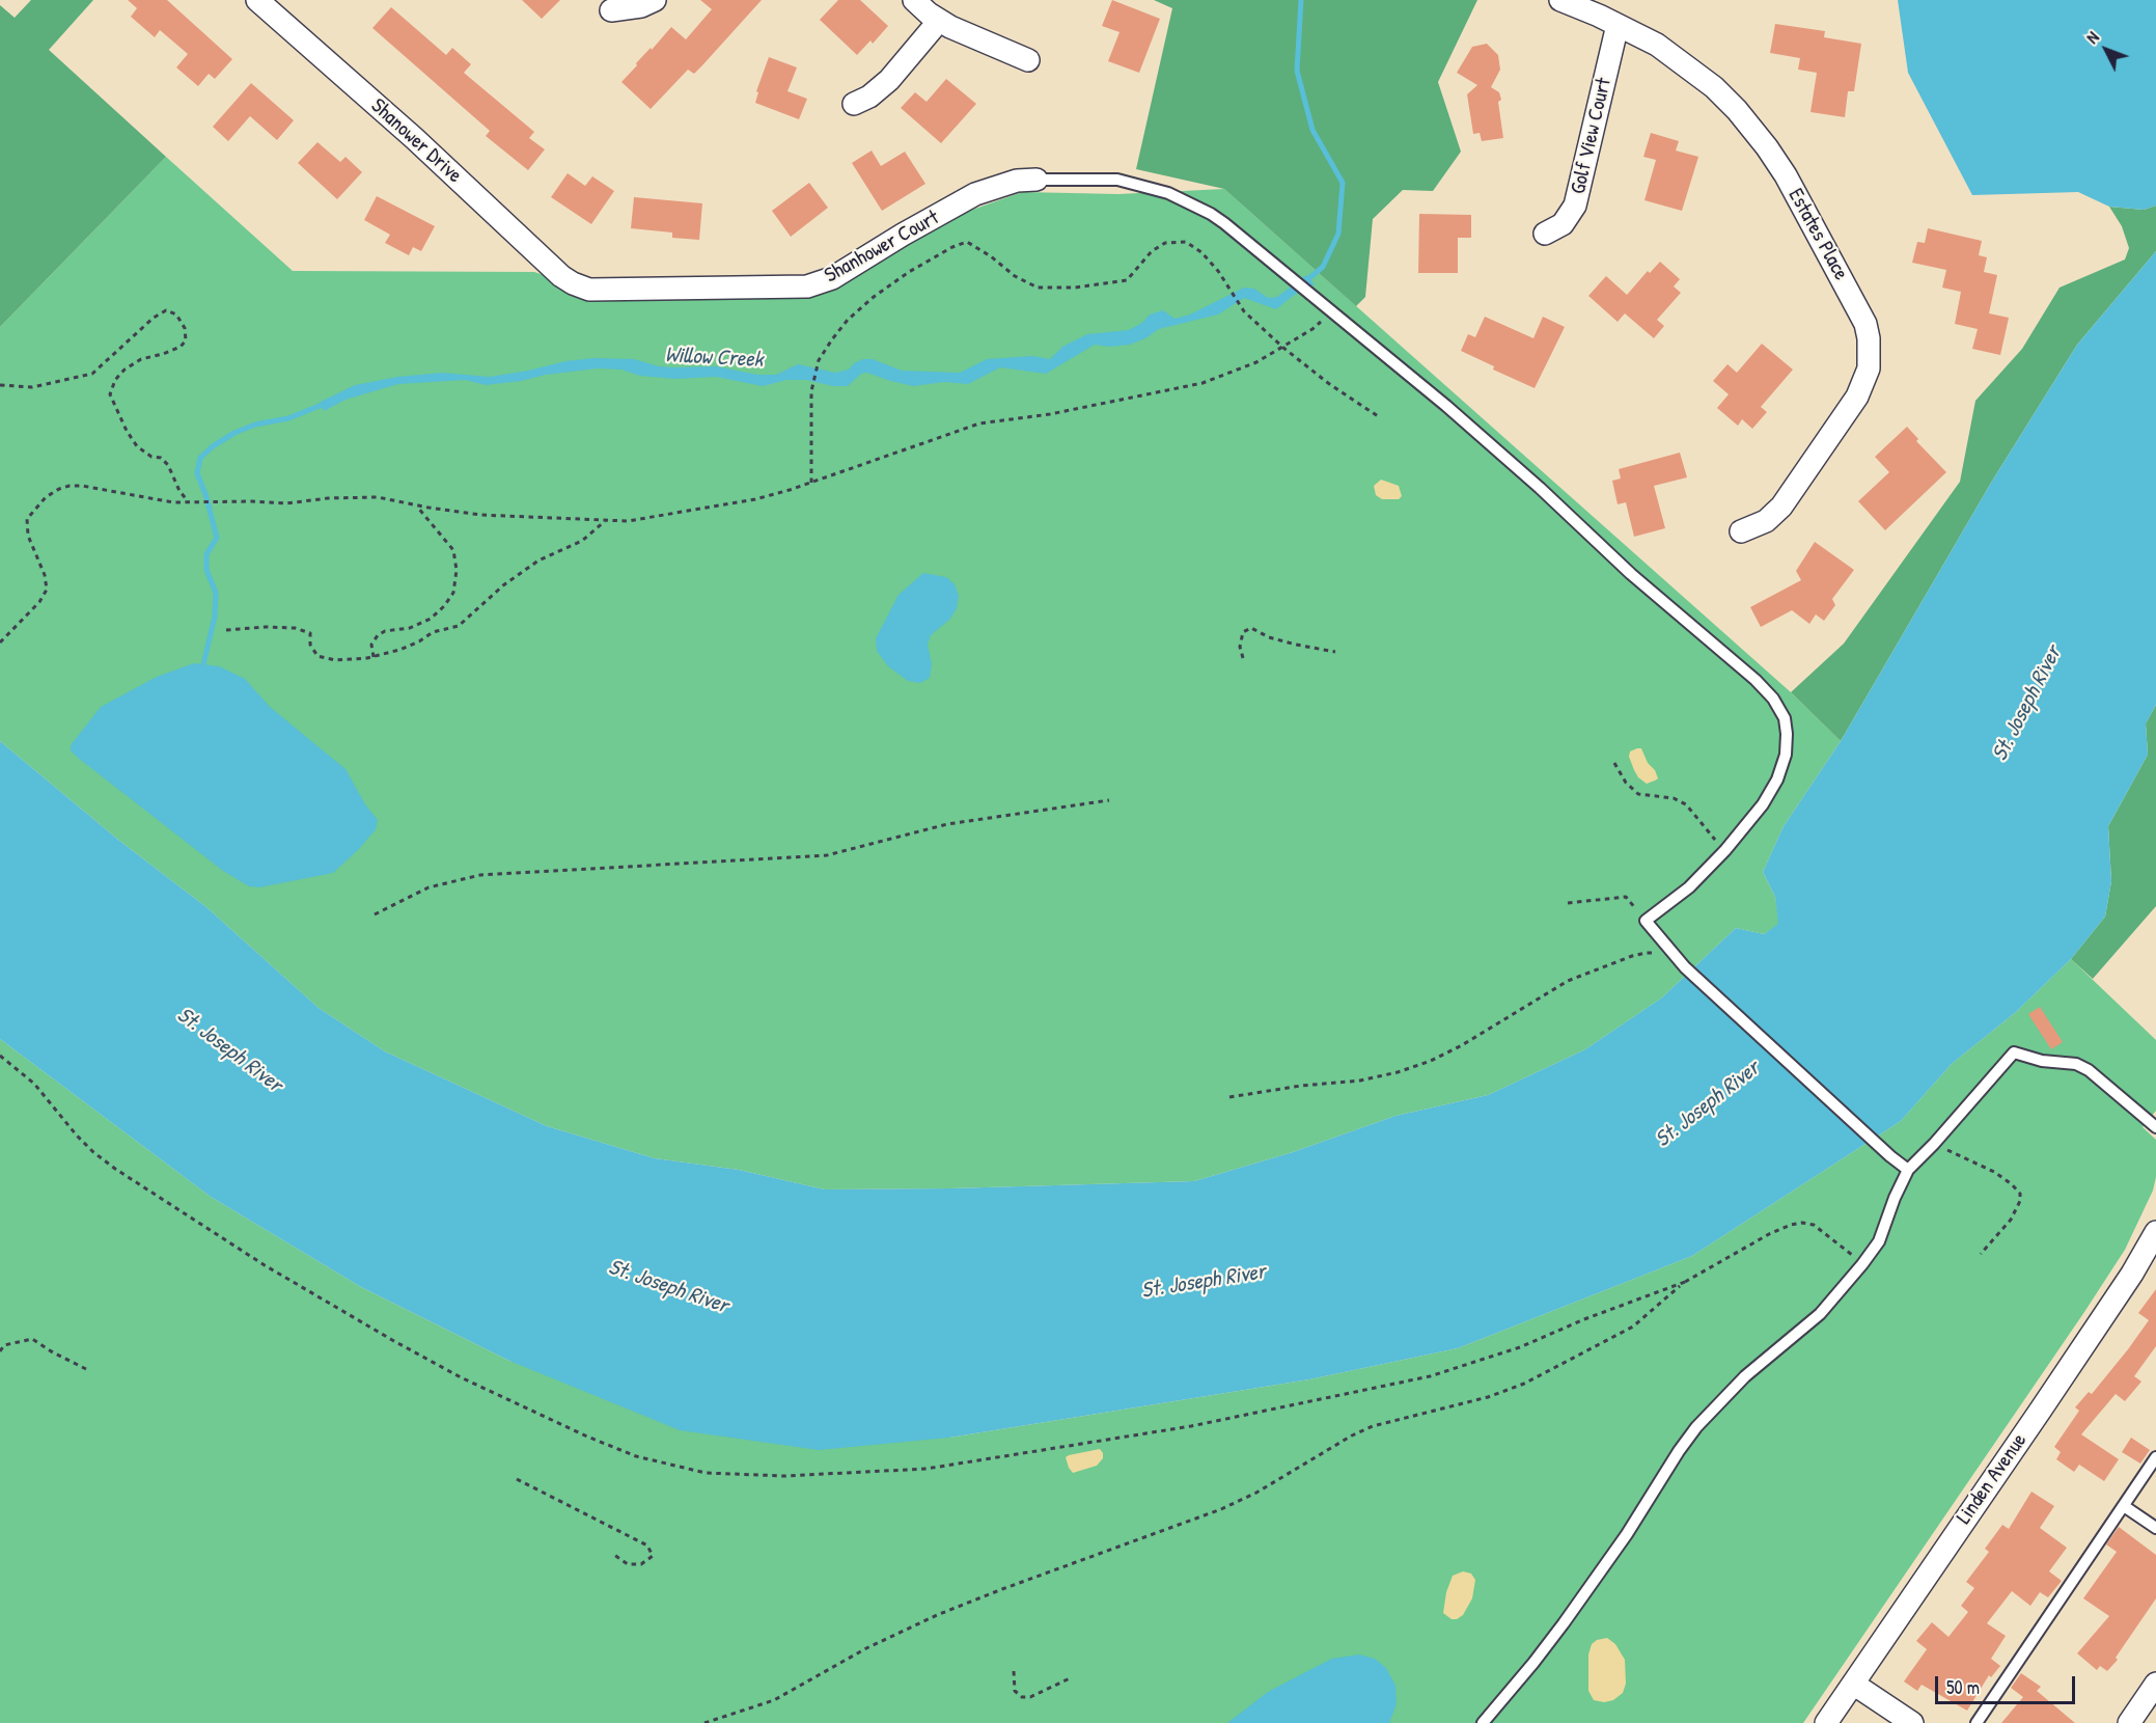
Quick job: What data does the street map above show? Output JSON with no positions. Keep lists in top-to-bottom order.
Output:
{
  "streets": {
    "street": [
      "Golf View Court",
      "Shanower Drive",
      "Estates Place",
      "Shanhower Court",
      "Linden Avenue"
    ]
  },
  "crossings": [
    ["Golf View Court", "Estates Place"],
    ["Shanower Drive", "Shanhower Court"]
  ],
  "water": ["Willow Creek", "St. Joseph River"],
  "scale_bar": "50 m",
  "north": "top left"
}
